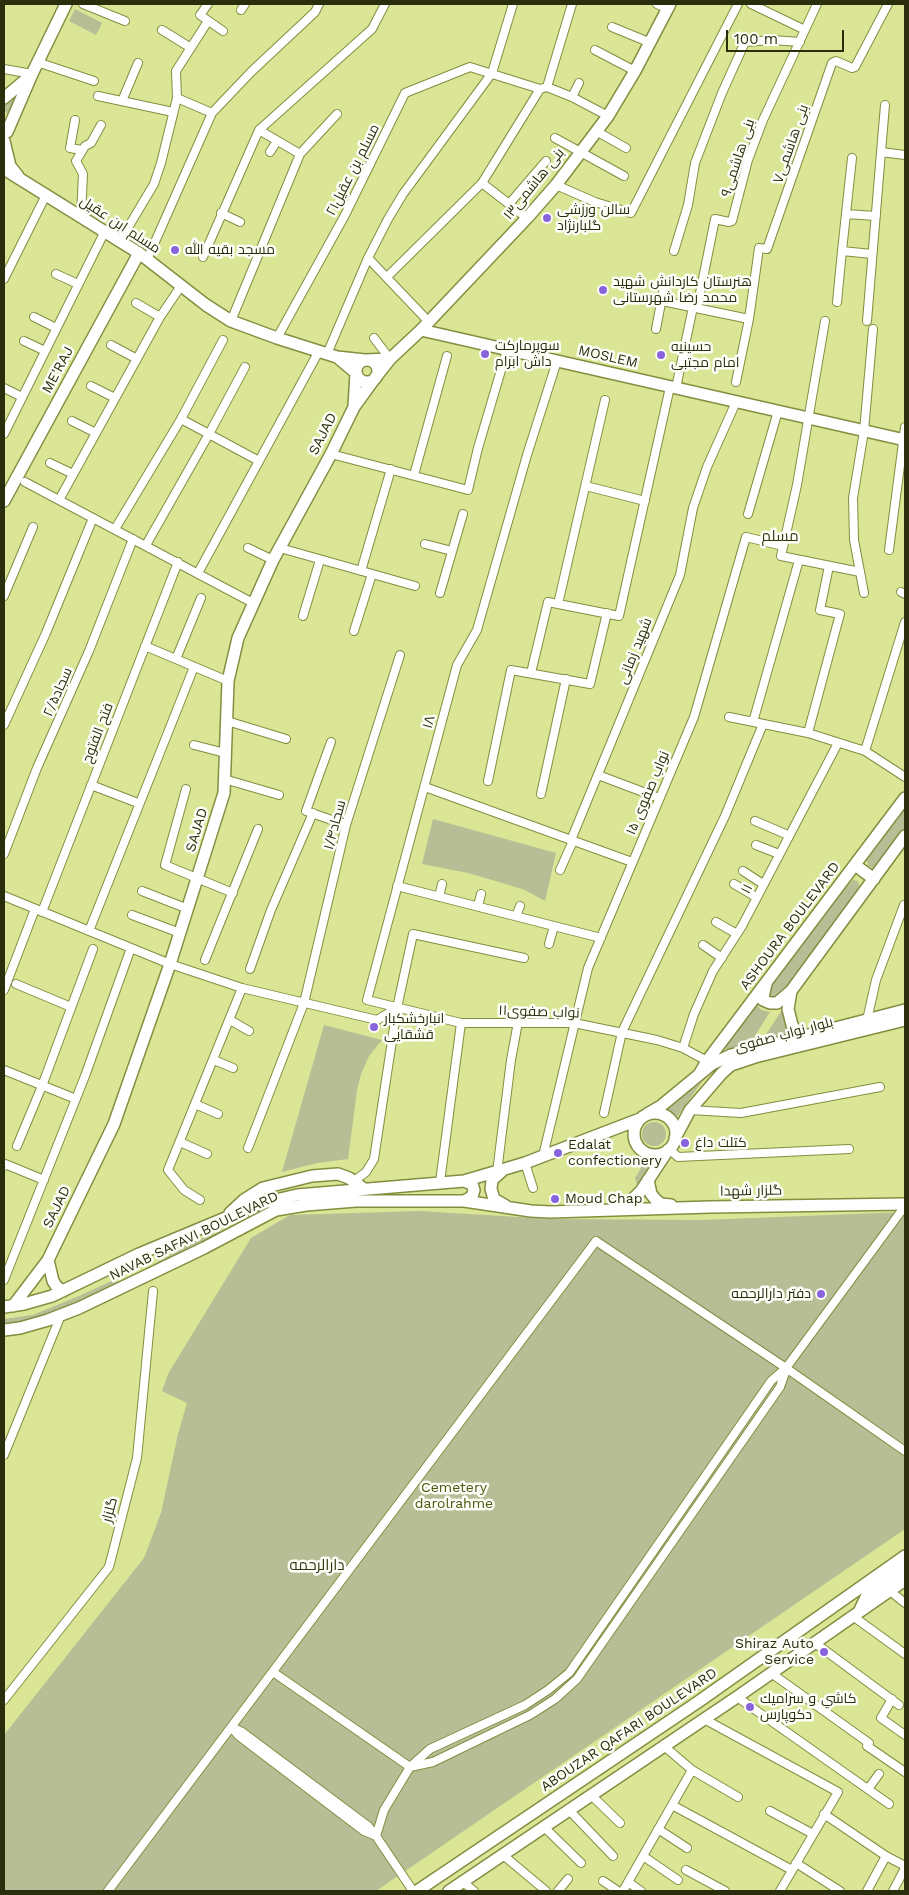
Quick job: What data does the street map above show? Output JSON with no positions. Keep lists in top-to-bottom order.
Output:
{
  "streets": {
    "street": [
      "بنی هاشمی۷",
      "بنی هاشمی۹",
      "مسلم بن عقیل۲۱",
      "بنی هاشمی۱۳",
      "مسلم ابن عقیل",
      "MOSLEM",
      "ME'RAJ",
      "SAJAD",
      "شهید زمانی",
      "۲/۵سجاد",
      "۱۸",
      "فتح الفتوح",
      "نواب صفوی ۱۵",
      "۱/۴سجاد",
      "۱۱",
      "ASHOURA BOULEVARD",
      "۱۱نواب صفوی",
      "بلوار نواب صفوی",
      "گلزار شهدا",
      "NAVAB SAFAVI BOULEVARD",
      "گلزار",
      "ABOUZAR QAFARI BOULEVARD"
    ]
  },
  "crossings": [
    ["مسلم بن عقیل۲۱", "بنی هاشمی۱۳"],
    ["مسلم بن عقیل۲۱", "مسلم ابن عقیل"],
    ["بنی هاشمی۱۳", "مسلم ابن عقیل"],
    ["بنی هاشمی۱۳", "MOSLEM"],
    ["بنی هاشمی۱۳", "SAJAD"],
    ["مسلم ابن عقیل", "ME'RAJ"],
    ["MOSLEM", "شهید زمانی"],
    ["MOSLEM", "۱۸"],
    ["SAJAD", "NAVAB SAFAVI BOULEVARD"],
    ["۱۸", "۱۱نواب صفوی"],
    ["نواب صفوی ۱۵", "۱۱نواب صفوی"],
    ["نواب صفوی ۱۵", "NAVAB SAFAVI BOULEVARD"],
    ["۱۱", "۱۱نواب صفوی"],
    ["ASHOURA BOULEVARD", "۱۱نواب صفوی"],
    ["بلوار نواب صفوی", "NAVAB SAFAVI BOULEVARD"]
  ],
  "districts": ["مسلم", "دارالرحمه"],
  "parks": ["Cemetery darolrahme"],
  "places": [
    "سالن ورزشی گلبارنژاد",
    "مسجد بقیه الله",
    "هنرستان کاردانش شهید محمد رضا شهرستانی",
    "سوپرمارکت داش ابرام",
    "حسینیه امام مجتبی",
    "انبارخشکبار قشقایی",
    "کتلت داغ",
    "Edalat confectionery",
    "Moud Chap",
    "دفتر دارالرحمه",
    "Shiraz Auto Service",
    "كاشي و سراميك دكوپارس"
  ],
  "scale_bar": "100 m"
}
